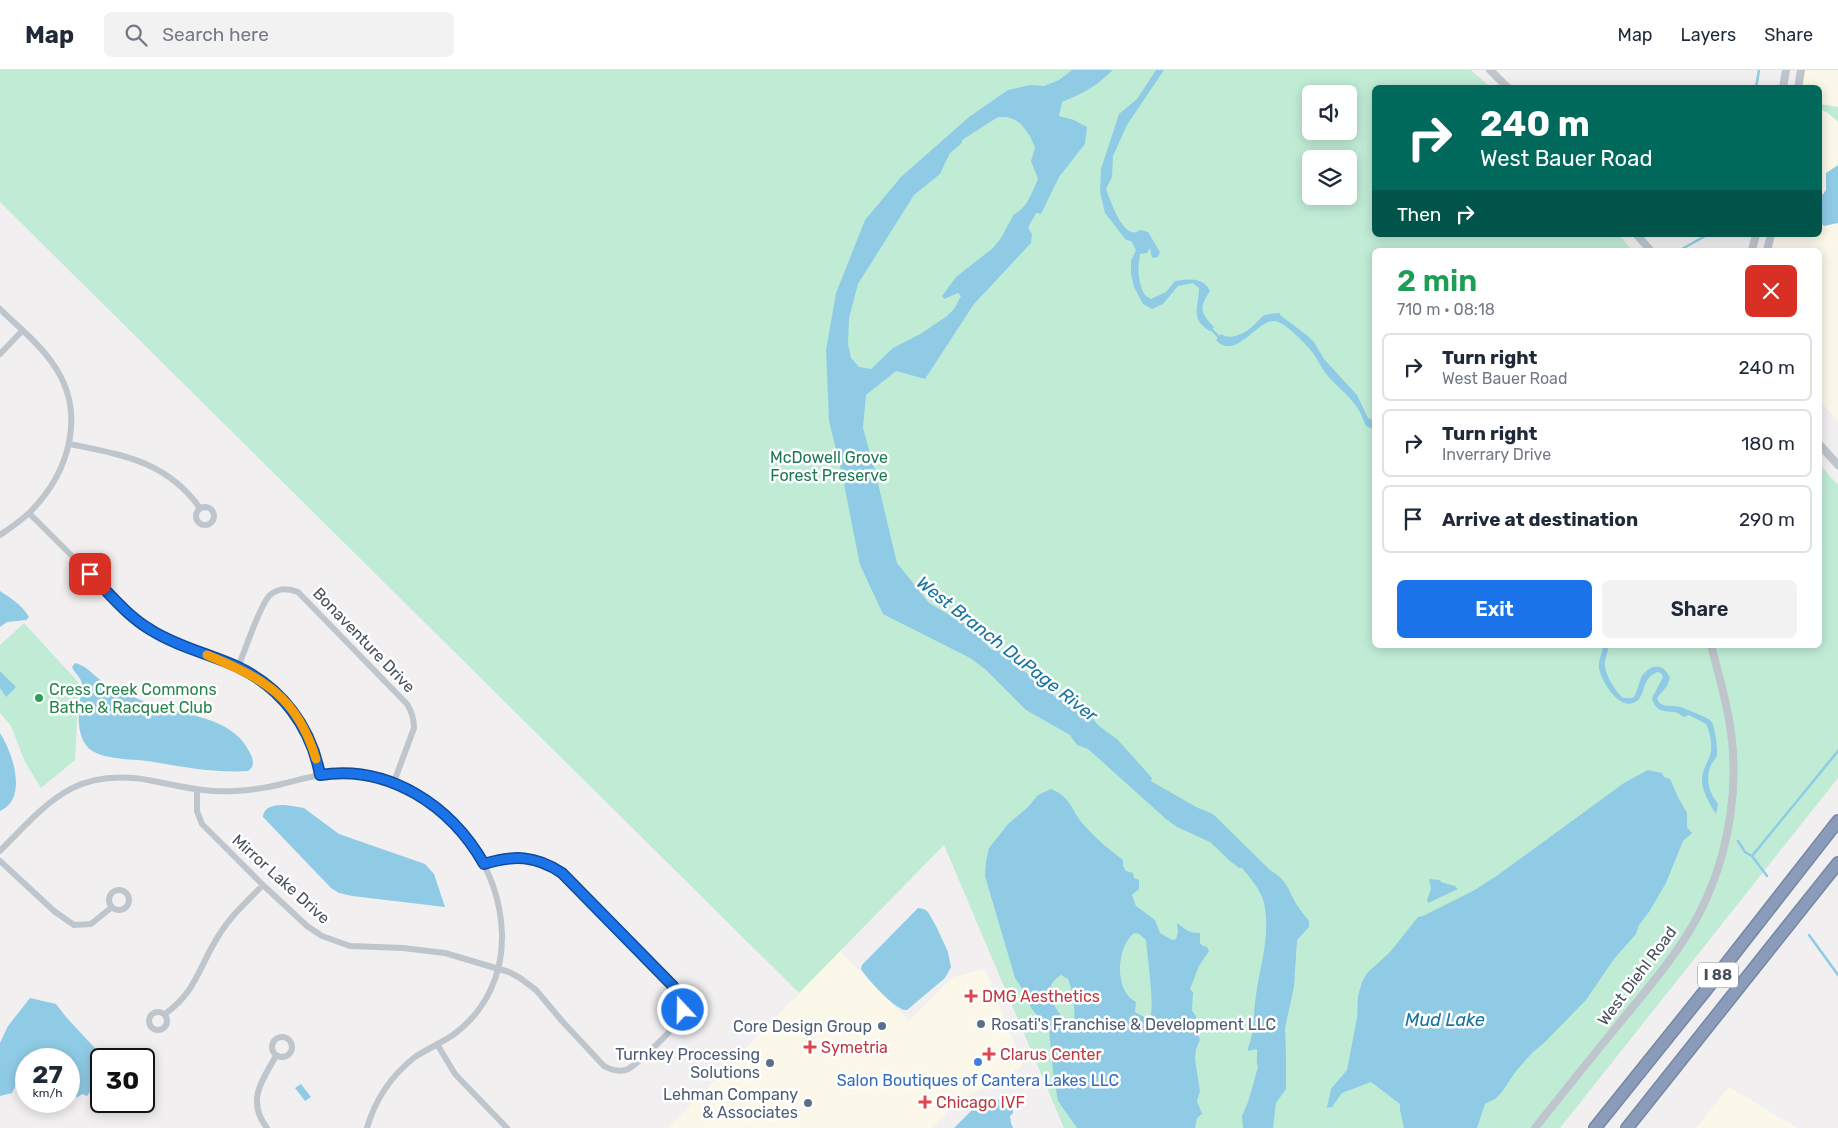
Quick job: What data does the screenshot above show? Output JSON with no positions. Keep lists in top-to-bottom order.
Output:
{
  "streets": {
    "highway": ["I 88"],
    "street": ["Bonaventure Drive", "Mirror Lake Drive", "West Diehl Road"]
  },
  "water": ["West Branch DuPage River", "Mud Lake"],
  "parks": ["McDowell Grove Forest Preserve"],
  "places": {
    "other": [
      "Cress Creek Commons Bathe & Racquet Club",
      "Rosati's Franchise & Development LLC",
      "Core Design Group",
      "Salon Boutiques of Cantera Lakes LLC",
      "Turnkey Processing Solutions",
      "Lehman Company & Associates"
    ],
    "health": [
      "DMG Aesthetics",
      "Symetria",
      "Clarus Center",
      "Chicago IVF"
    ]
  },
  "page": {
    "header": "Map",
    "search": "Search here",
    "nav": ["Map", "Layers", "Share"],
    "turn": ["240 m", "West Bauer Road"],
    "then": "Then",
    "heading": ["2 min", "710 m · 08:18"],
    "list": [
      {
        "name": "Turn right",
        "note": "West Bauer Road",
        "value": "240 m"
      },
      {
        "name": "Turn right",
        "note": "Inverrary Drive",
        "value": "180 m"
      },
      {
        "name": "Arrive at destination",
        "value": "290 m"
      }
    ],
    "buttons": ["Exit", "Share"],
    "speed": "27 km/h",
    "limit": "30"
  }
}
